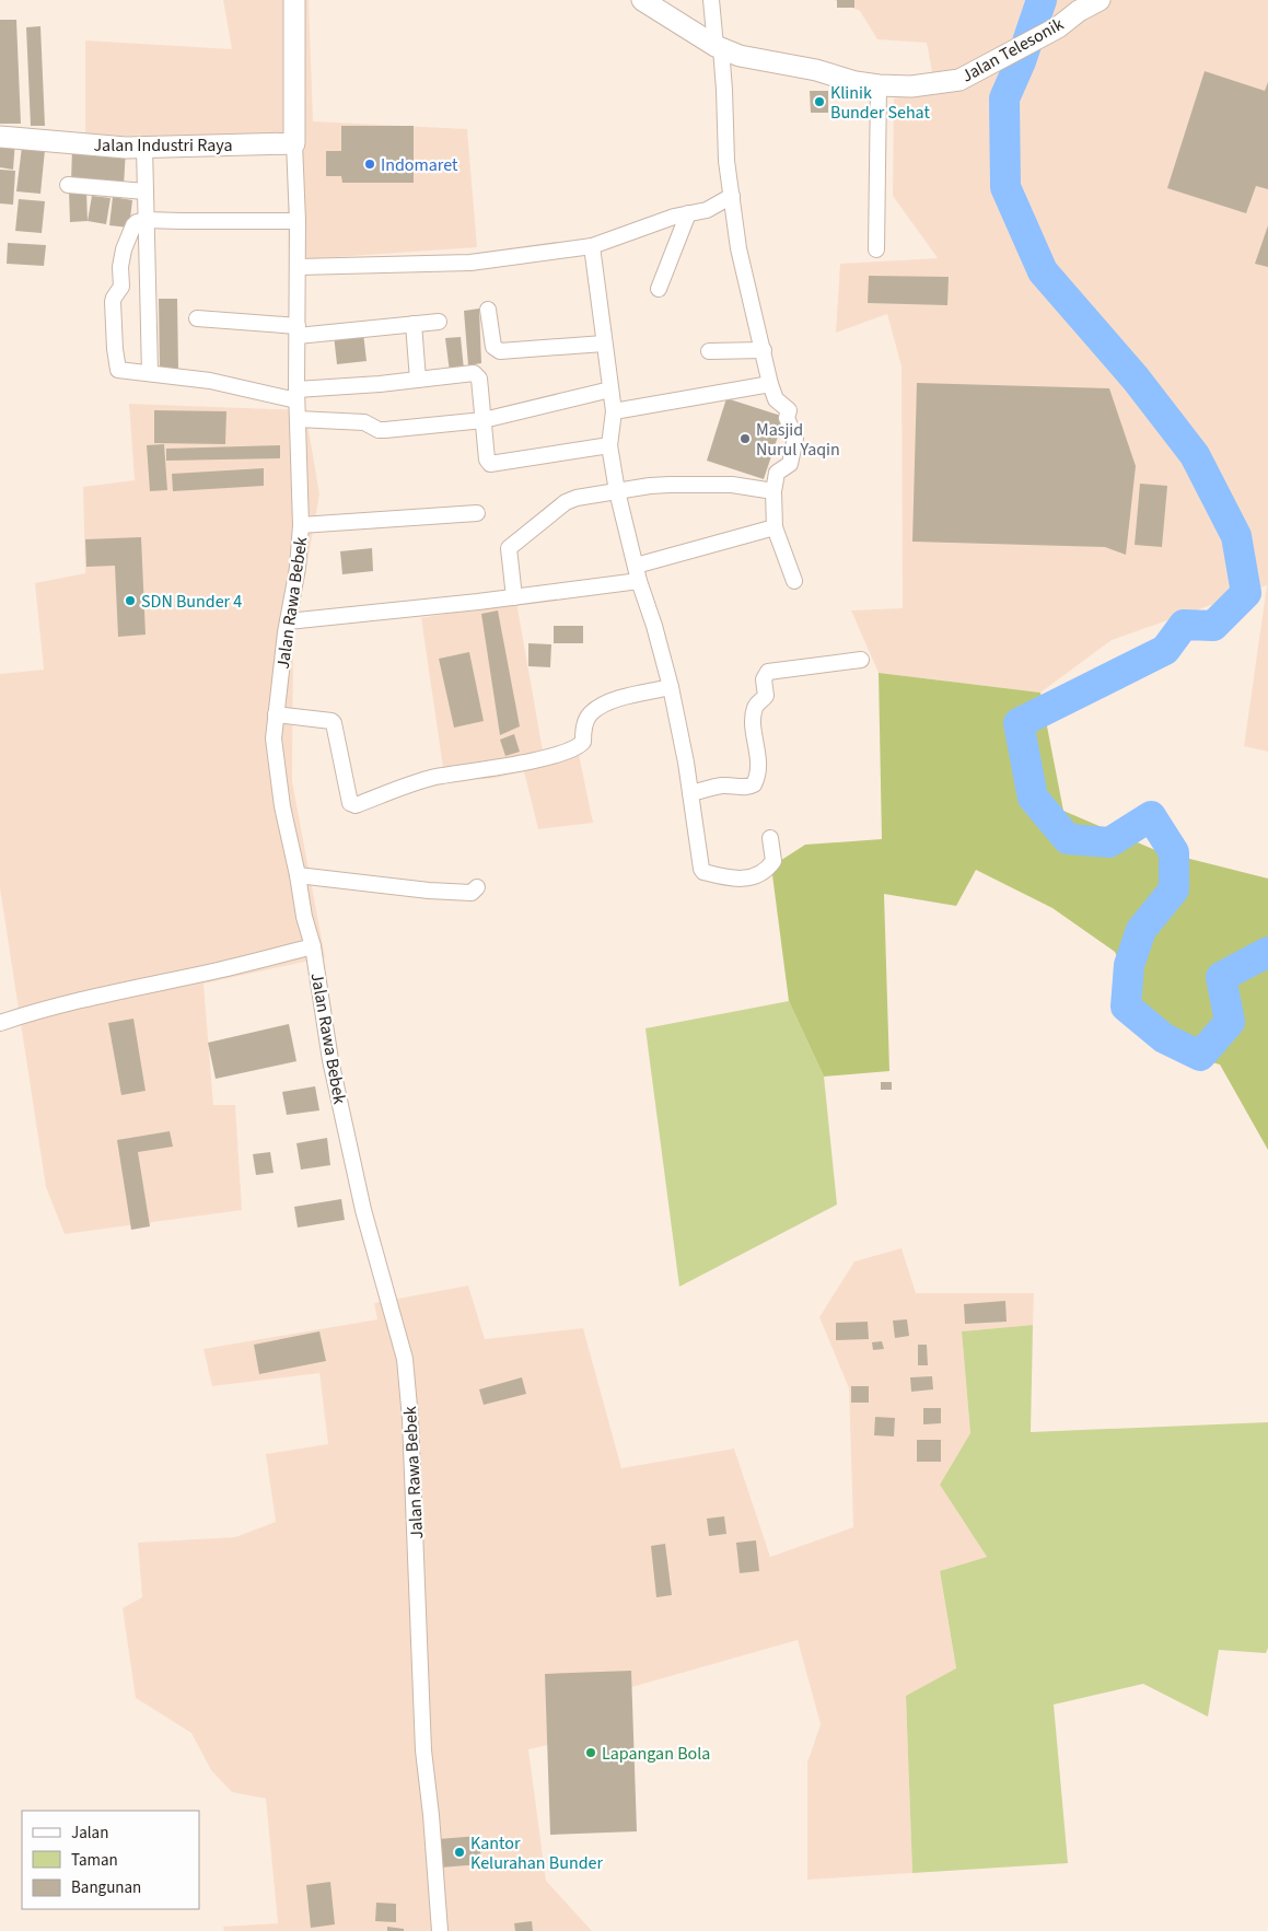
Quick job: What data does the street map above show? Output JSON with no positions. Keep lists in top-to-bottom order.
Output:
{
  "streets": {
    "street": ["Jalan Telesonik", "Jalan Industri Raya", "Jalan Rawa Bebek"]
  },
  "crossings": [
    ["Jalan Industri Raya", "Jalan Rawa Bebek"]
  ],
  "places": [
    "Klinik Bunder Sehat",
    "Indomaret",
    "Masjid Nurul Yaqin",
    "SDN Bunder 4",
    "Lapangan Bola",
    "Kantor Kelurahan Bunder"
  ],
  "legend": ["Jalan", "Taman", "Bangunan"]
}
